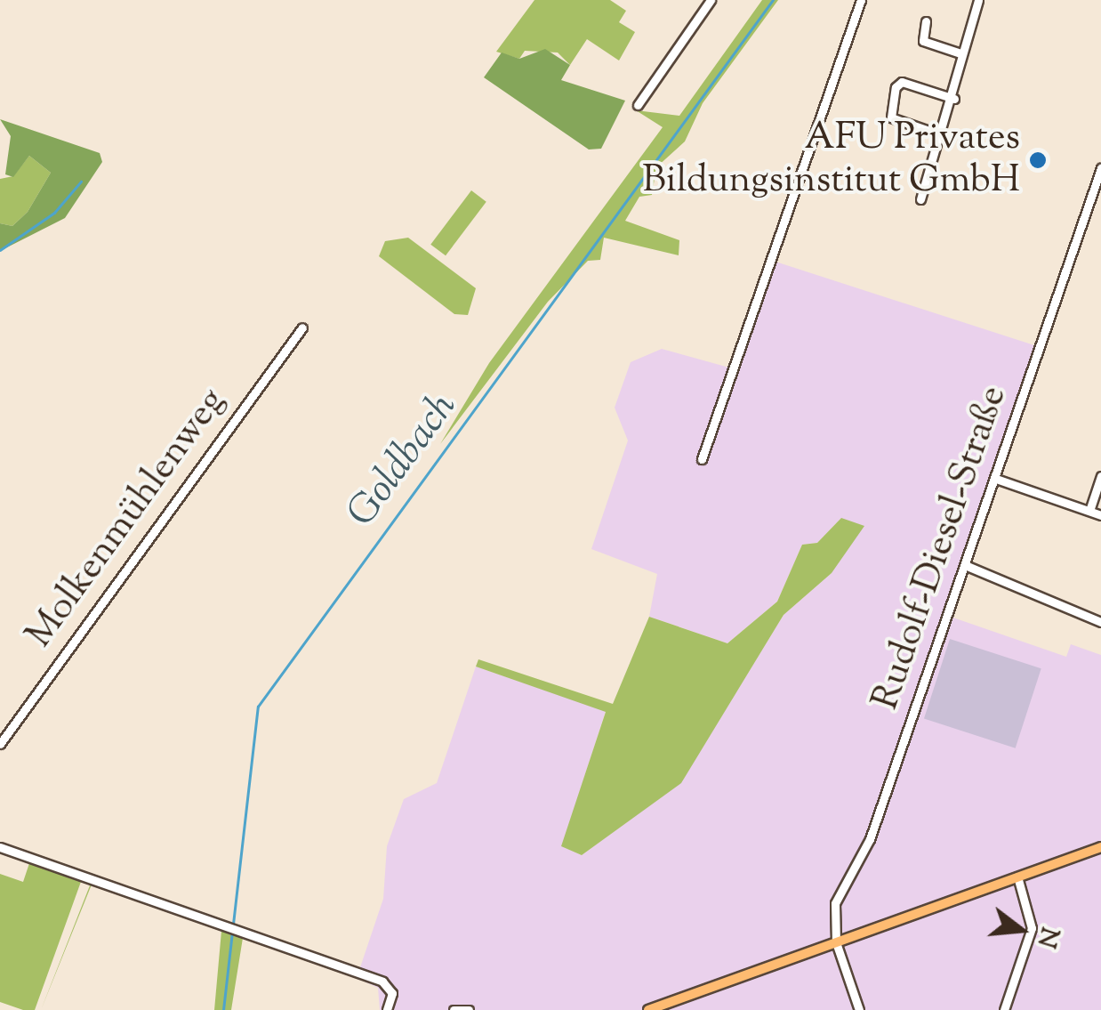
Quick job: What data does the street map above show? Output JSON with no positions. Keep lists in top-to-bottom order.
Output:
{
  "streets": {
    "street": ["Molkenmühlenweg", "Rudolf-Diesel-Straße"]
  },
  "water": ["Goldbach"],
  "places": ["AFU Privates Bildungsinstitut GmbH"],
  "north": "right"
}
